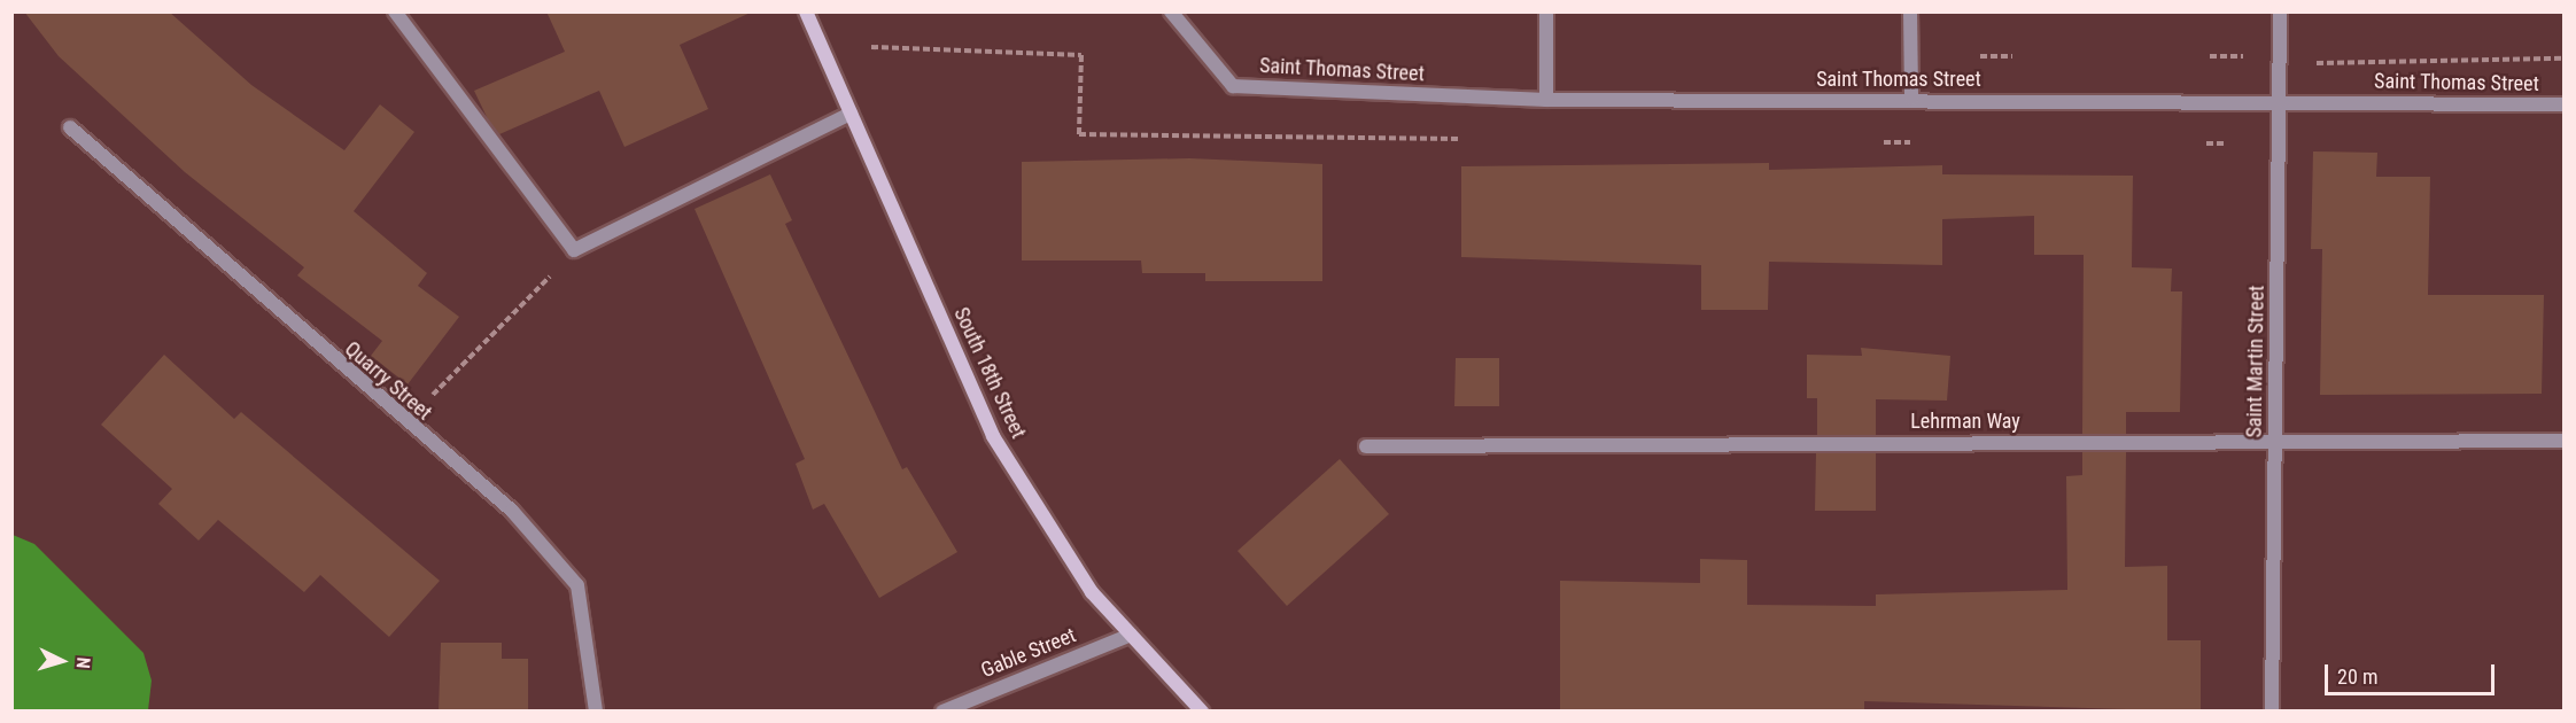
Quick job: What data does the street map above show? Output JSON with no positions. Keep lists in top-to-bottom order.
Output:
{
  "streets": {
    "main road": ["South 18th Street"],
    "street": [
      "Saint Thomas Street",
      "Saint Martin Street",
      "Quarry Street",
      "Lehrman Way",
      "Gable Street"
    ]
  },
  "crossings": [
    ["Saint Thomas Street", "Saint Martin Street"],
    ["Saint Martin Street", "Lehrman Way"],
    ["South 18th Street", "Gable Street"]
  ],
  "scale_bar": "20 m",
  "north": "right"
}
